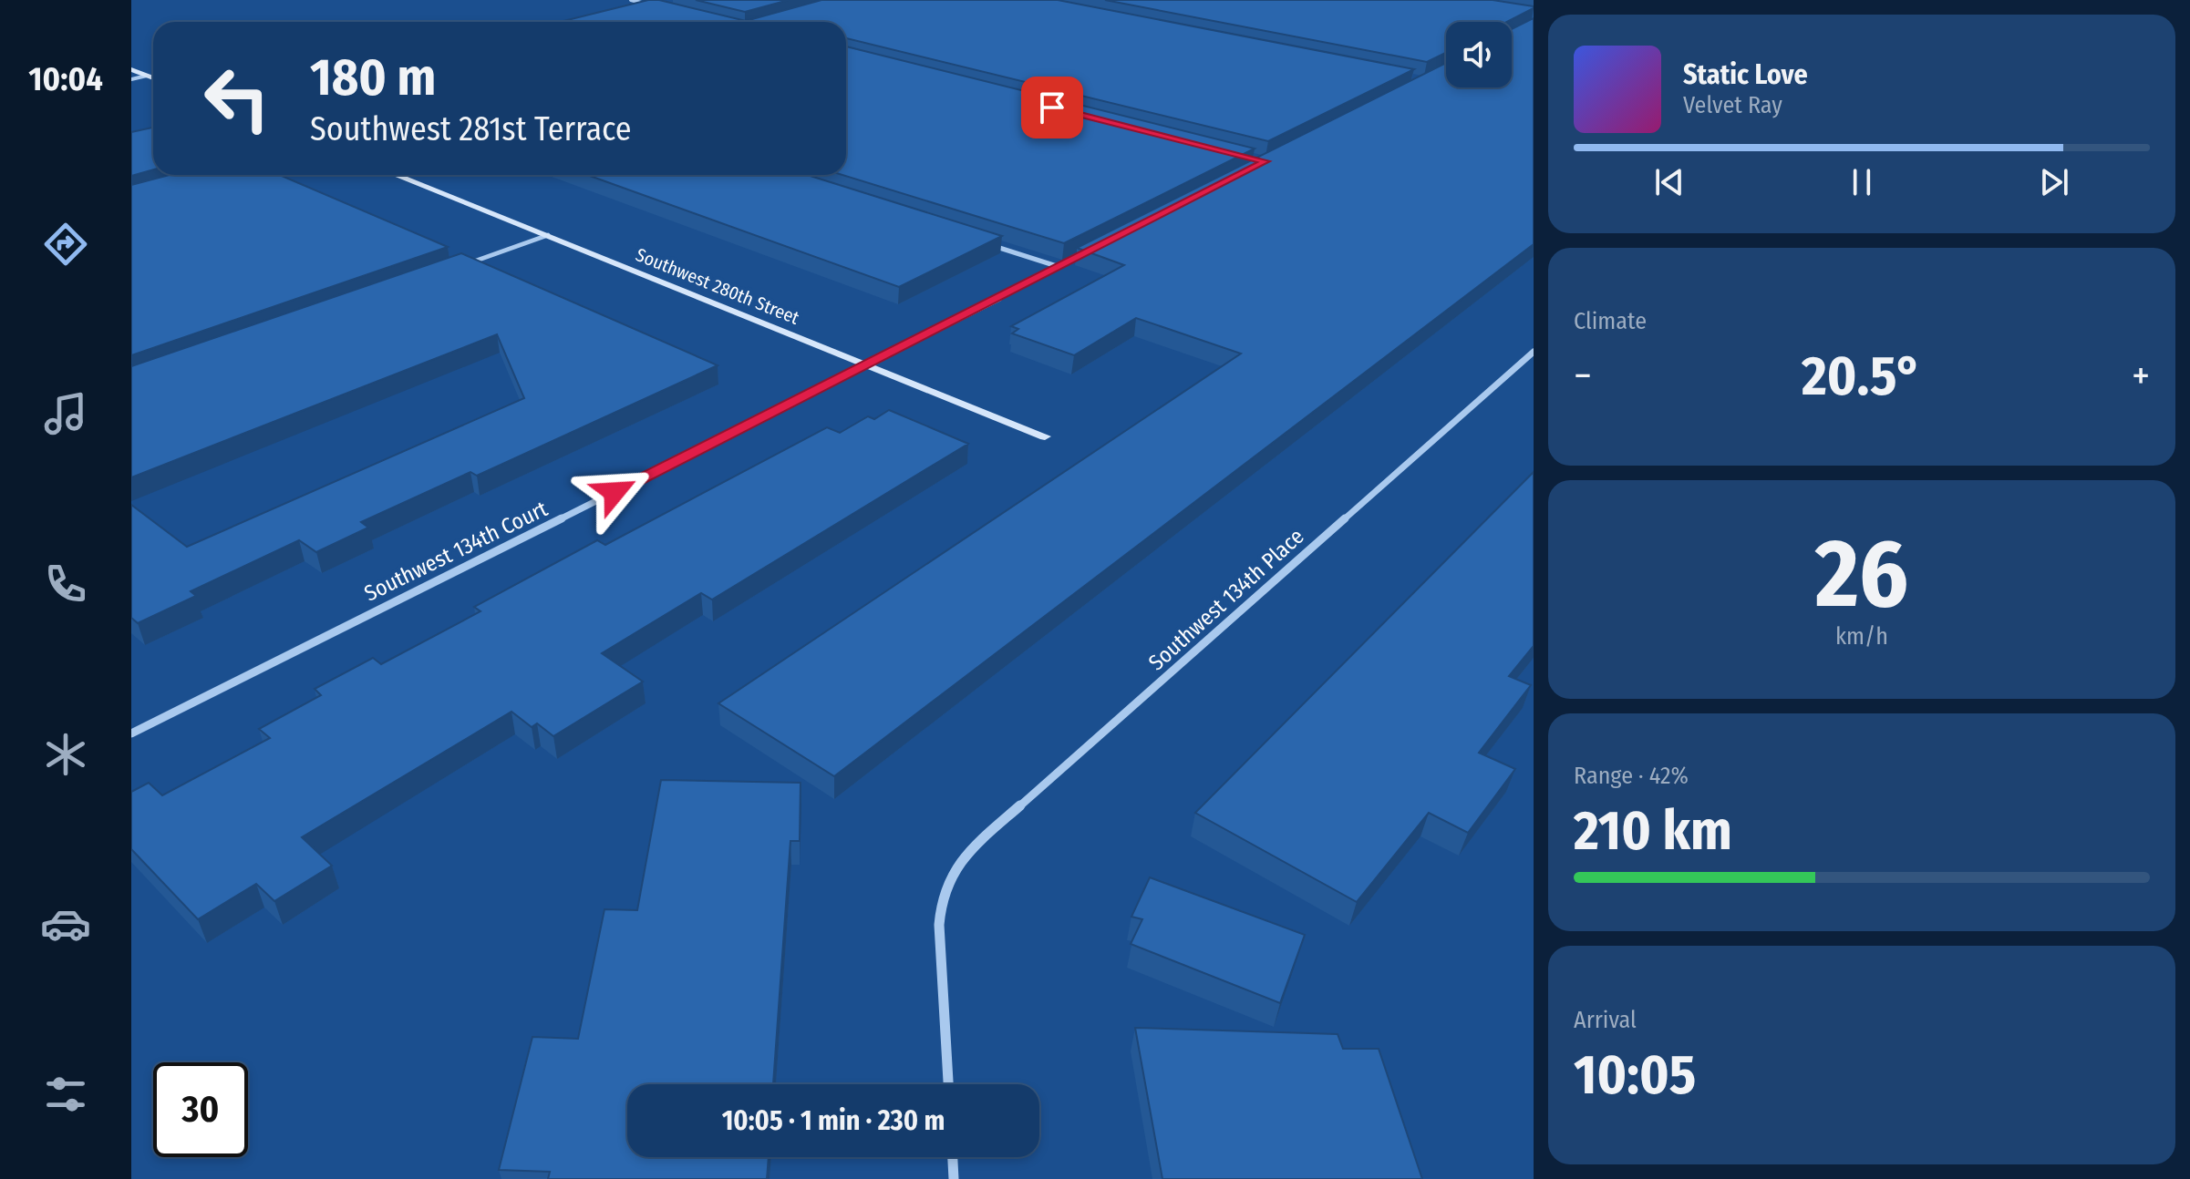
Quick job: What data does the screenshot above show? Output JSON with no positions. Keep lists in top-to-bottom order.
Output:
{
  "streets": {
    "street": ["Southwest 280th Street", "Southwest 134th Court", "Southwest 134th Place"]
  },
  "crossings": [
    ["Southwest 280th Street", "Southwest 134th Court"]
  ],
  "page": {
    "tabs": "10:04",
    "turn": ["180 m", "Southwest 281st Terrace"],
    "song": ["Static Love", "Velvet Ray"],
    "tile": [
      "Climate",
      ["26", "km/h"],
      ["Range · 42%", "210 km"],
      ["Arrival", "10:05"]
    ],
    "heat": ["−", "20.5°", "+"],
    "limit": "30",
    "trip": "10:05 · 1 min · 230 m"
  }
}
